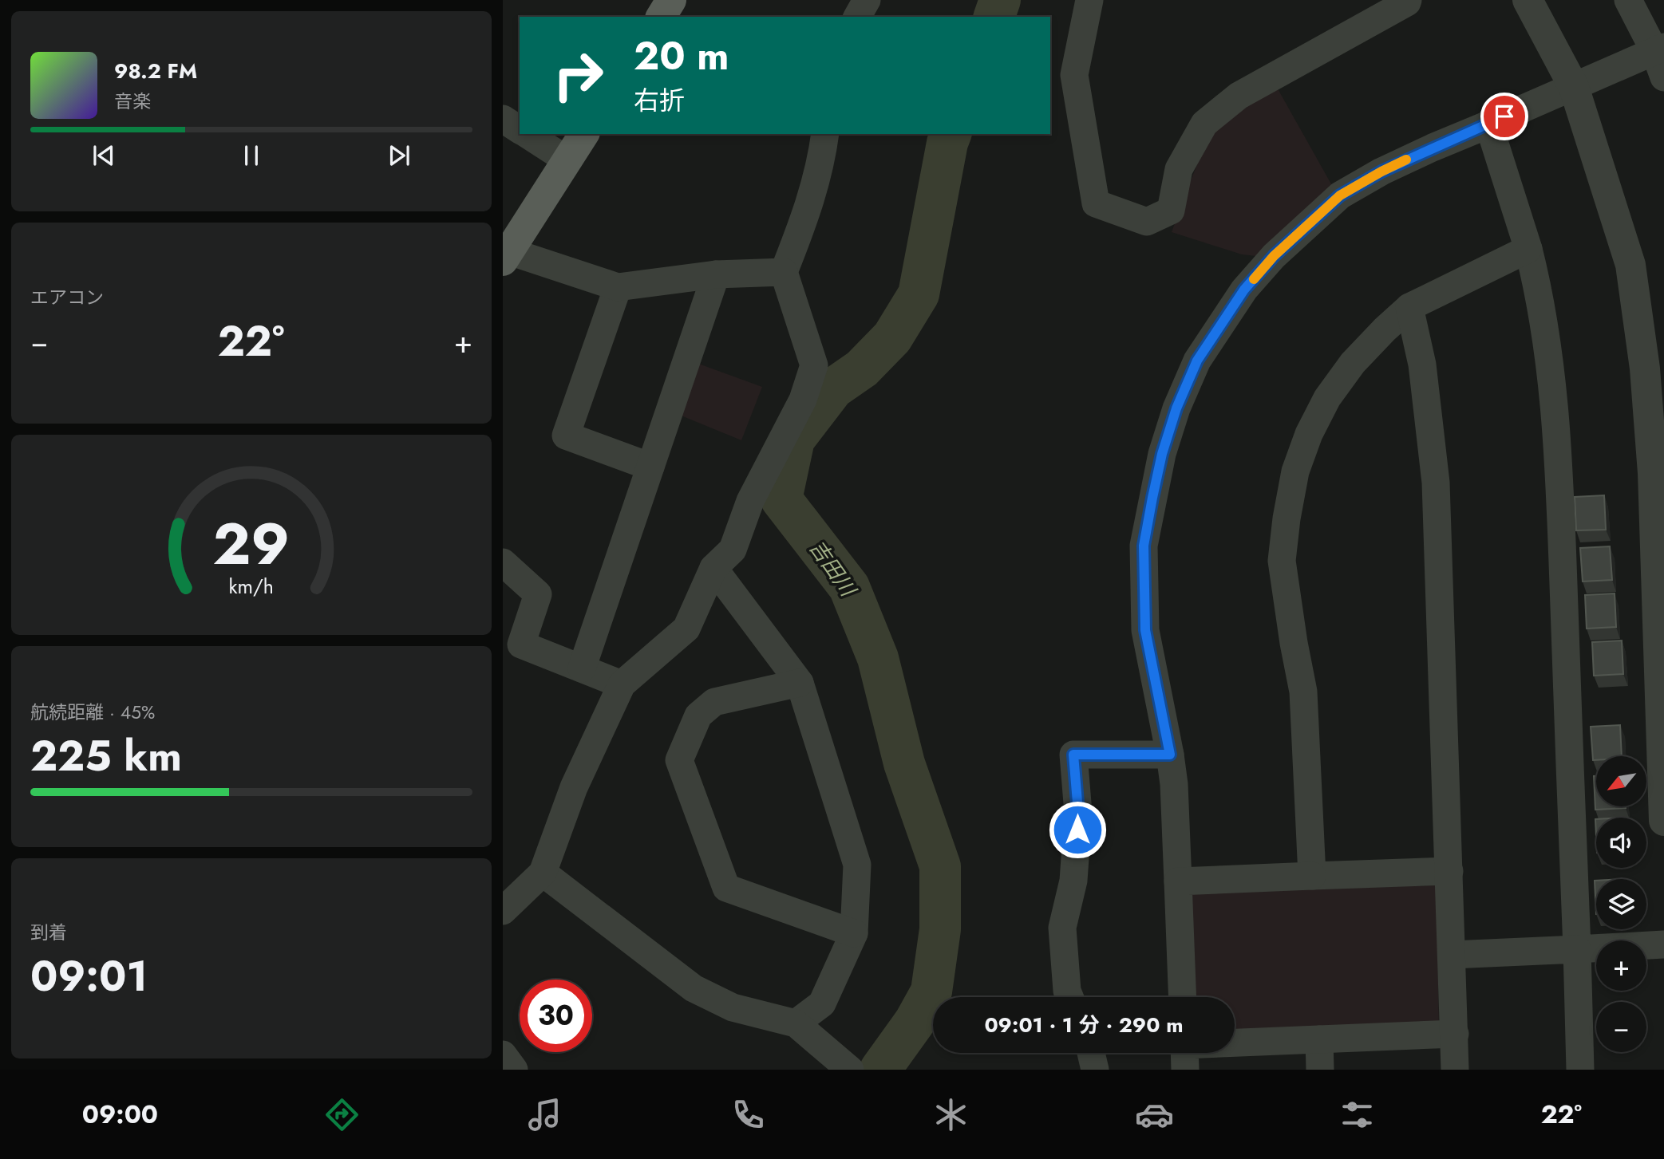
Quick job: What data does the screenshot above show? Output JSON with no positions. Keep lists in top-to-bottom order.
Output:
{
  "water": ["吉田川"],
  "north": "bottom left",
  "page": {
    "turn": ["20 m", "右折"],
    "song": ["98.2 FM", "音楽"],
    "tile": [
      "エアコン",
      ["航続距離 · 45%", "225 km"],
      ["到着", "09:01"]
    ],
    "heat": ["−", "22°", "+"],
    "map_buttons": ["+", "−"],
    "limit": "30",
    "trip": "09:01 · 1 分 · 290 m",
    "tabs": ["09:00", "22°"],
    "gauge": ["29", "km/h"]
  }
}
